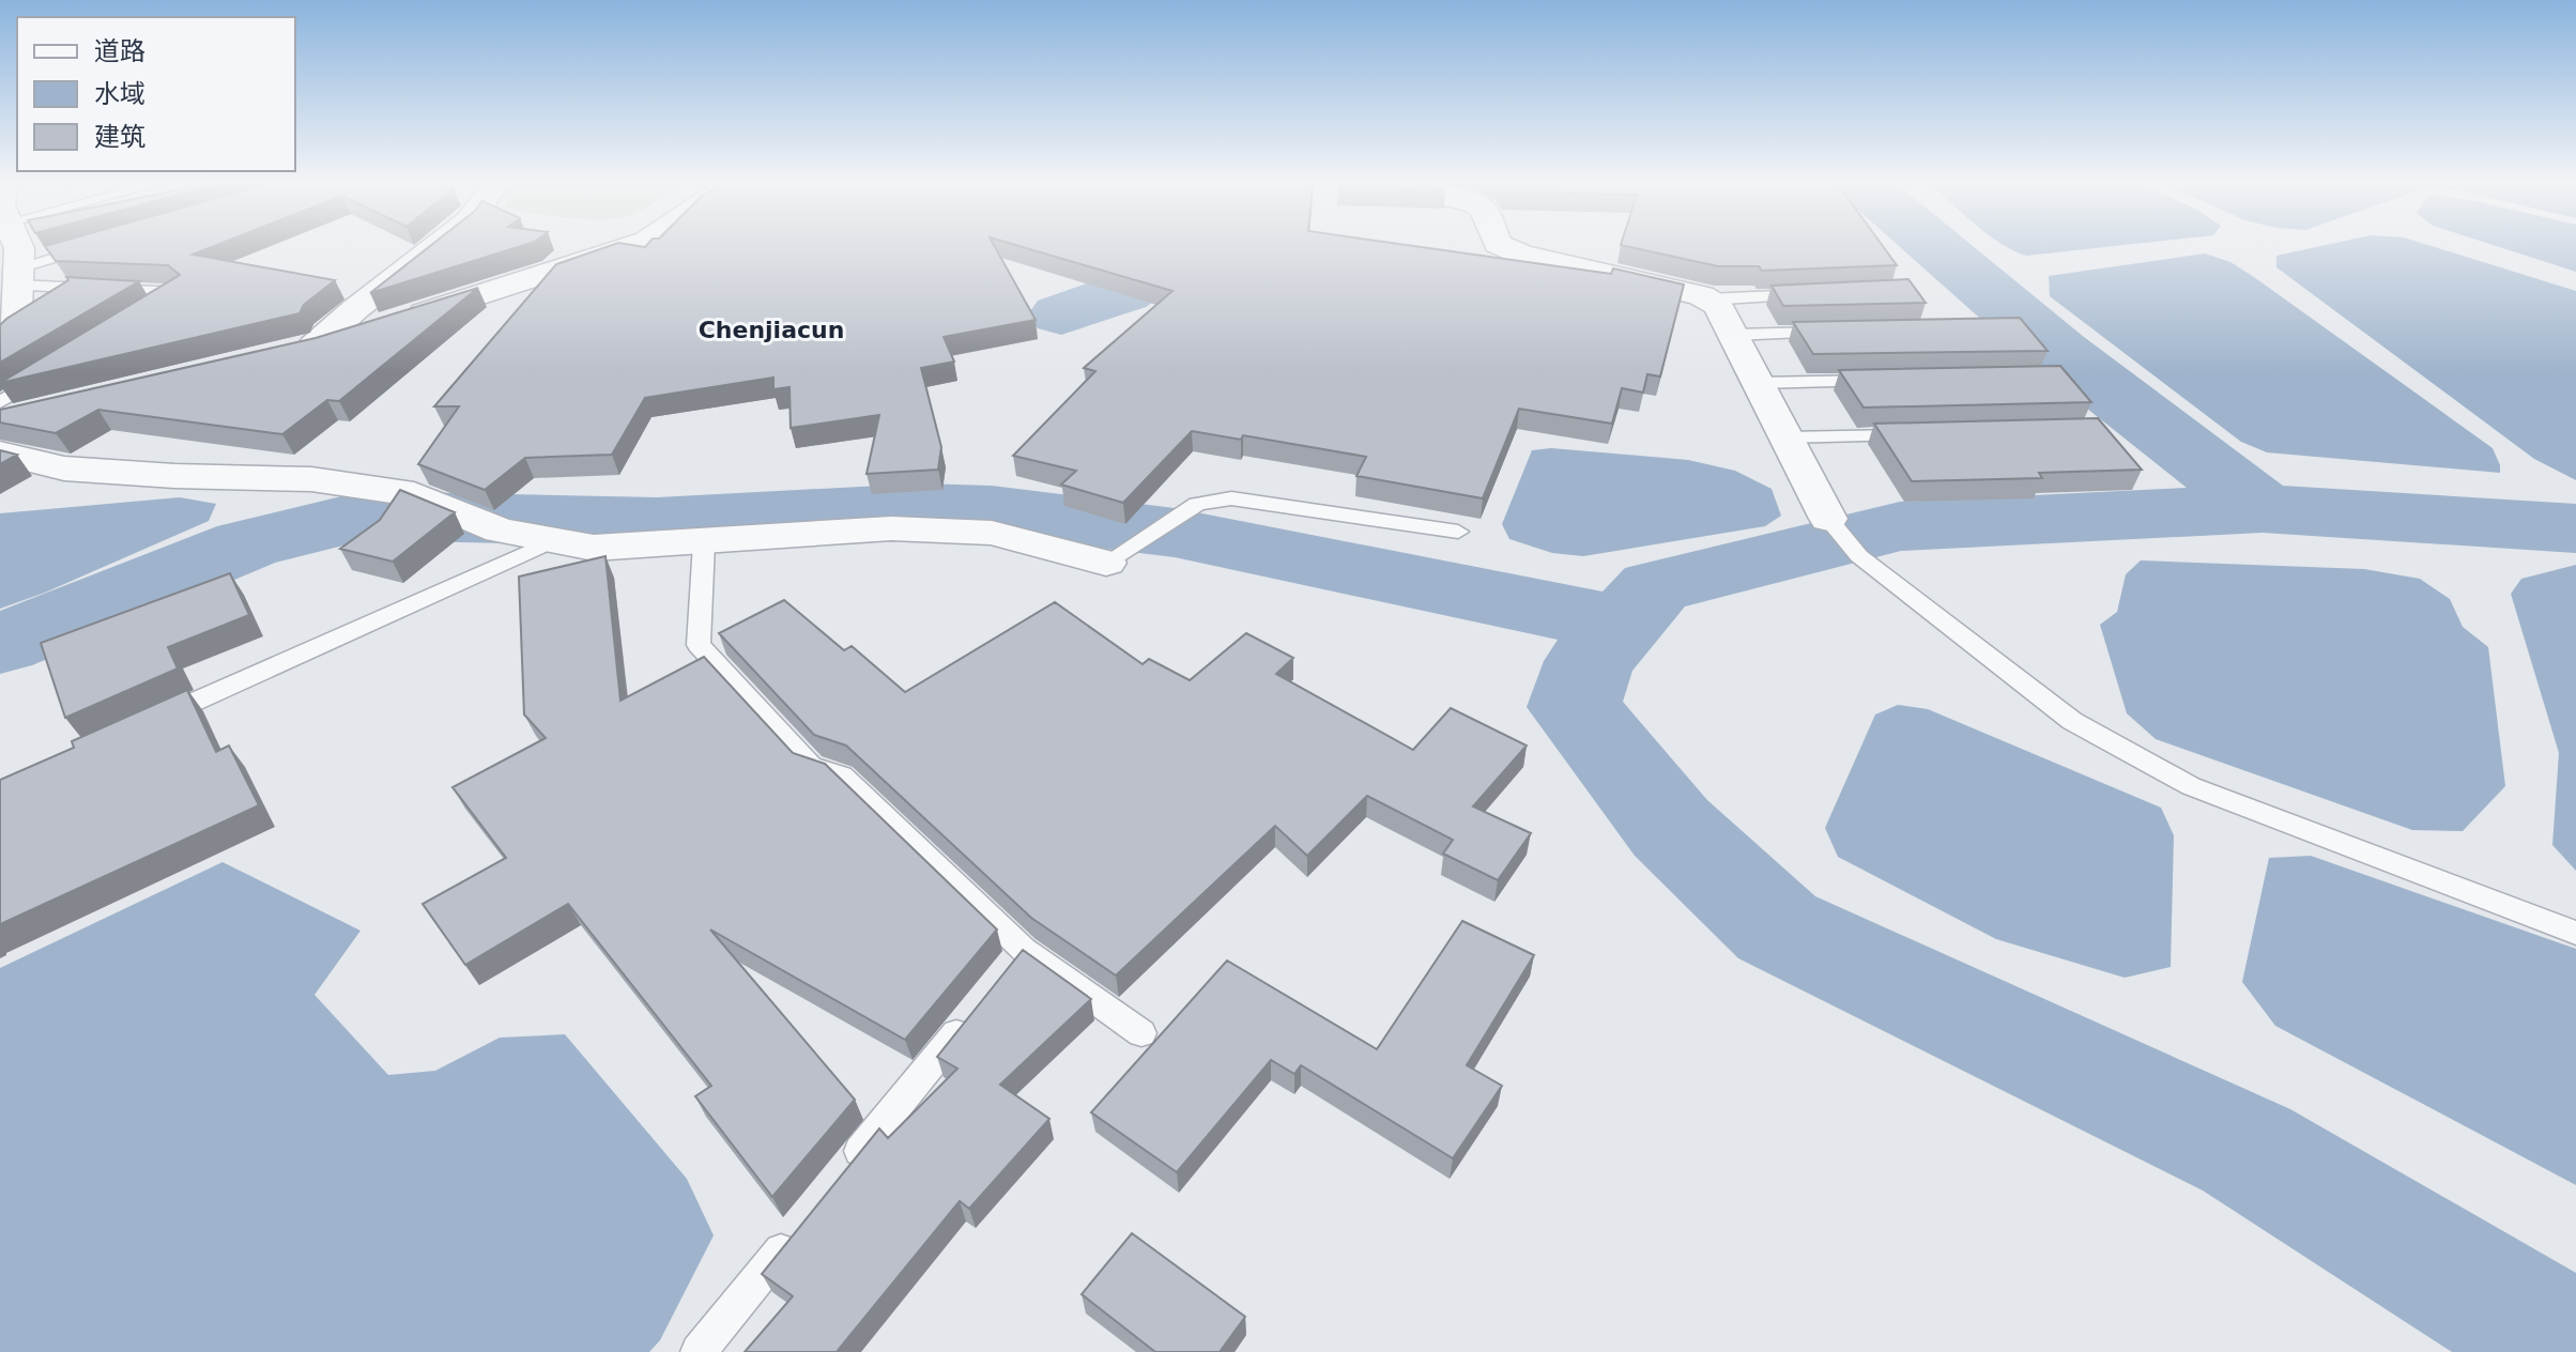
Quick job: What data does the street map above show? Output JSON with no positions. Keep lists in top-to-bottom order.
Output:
{
  "districts": ["Chenjiacun"],
  "legend": ["道路", "水域", "建筑"]
}
